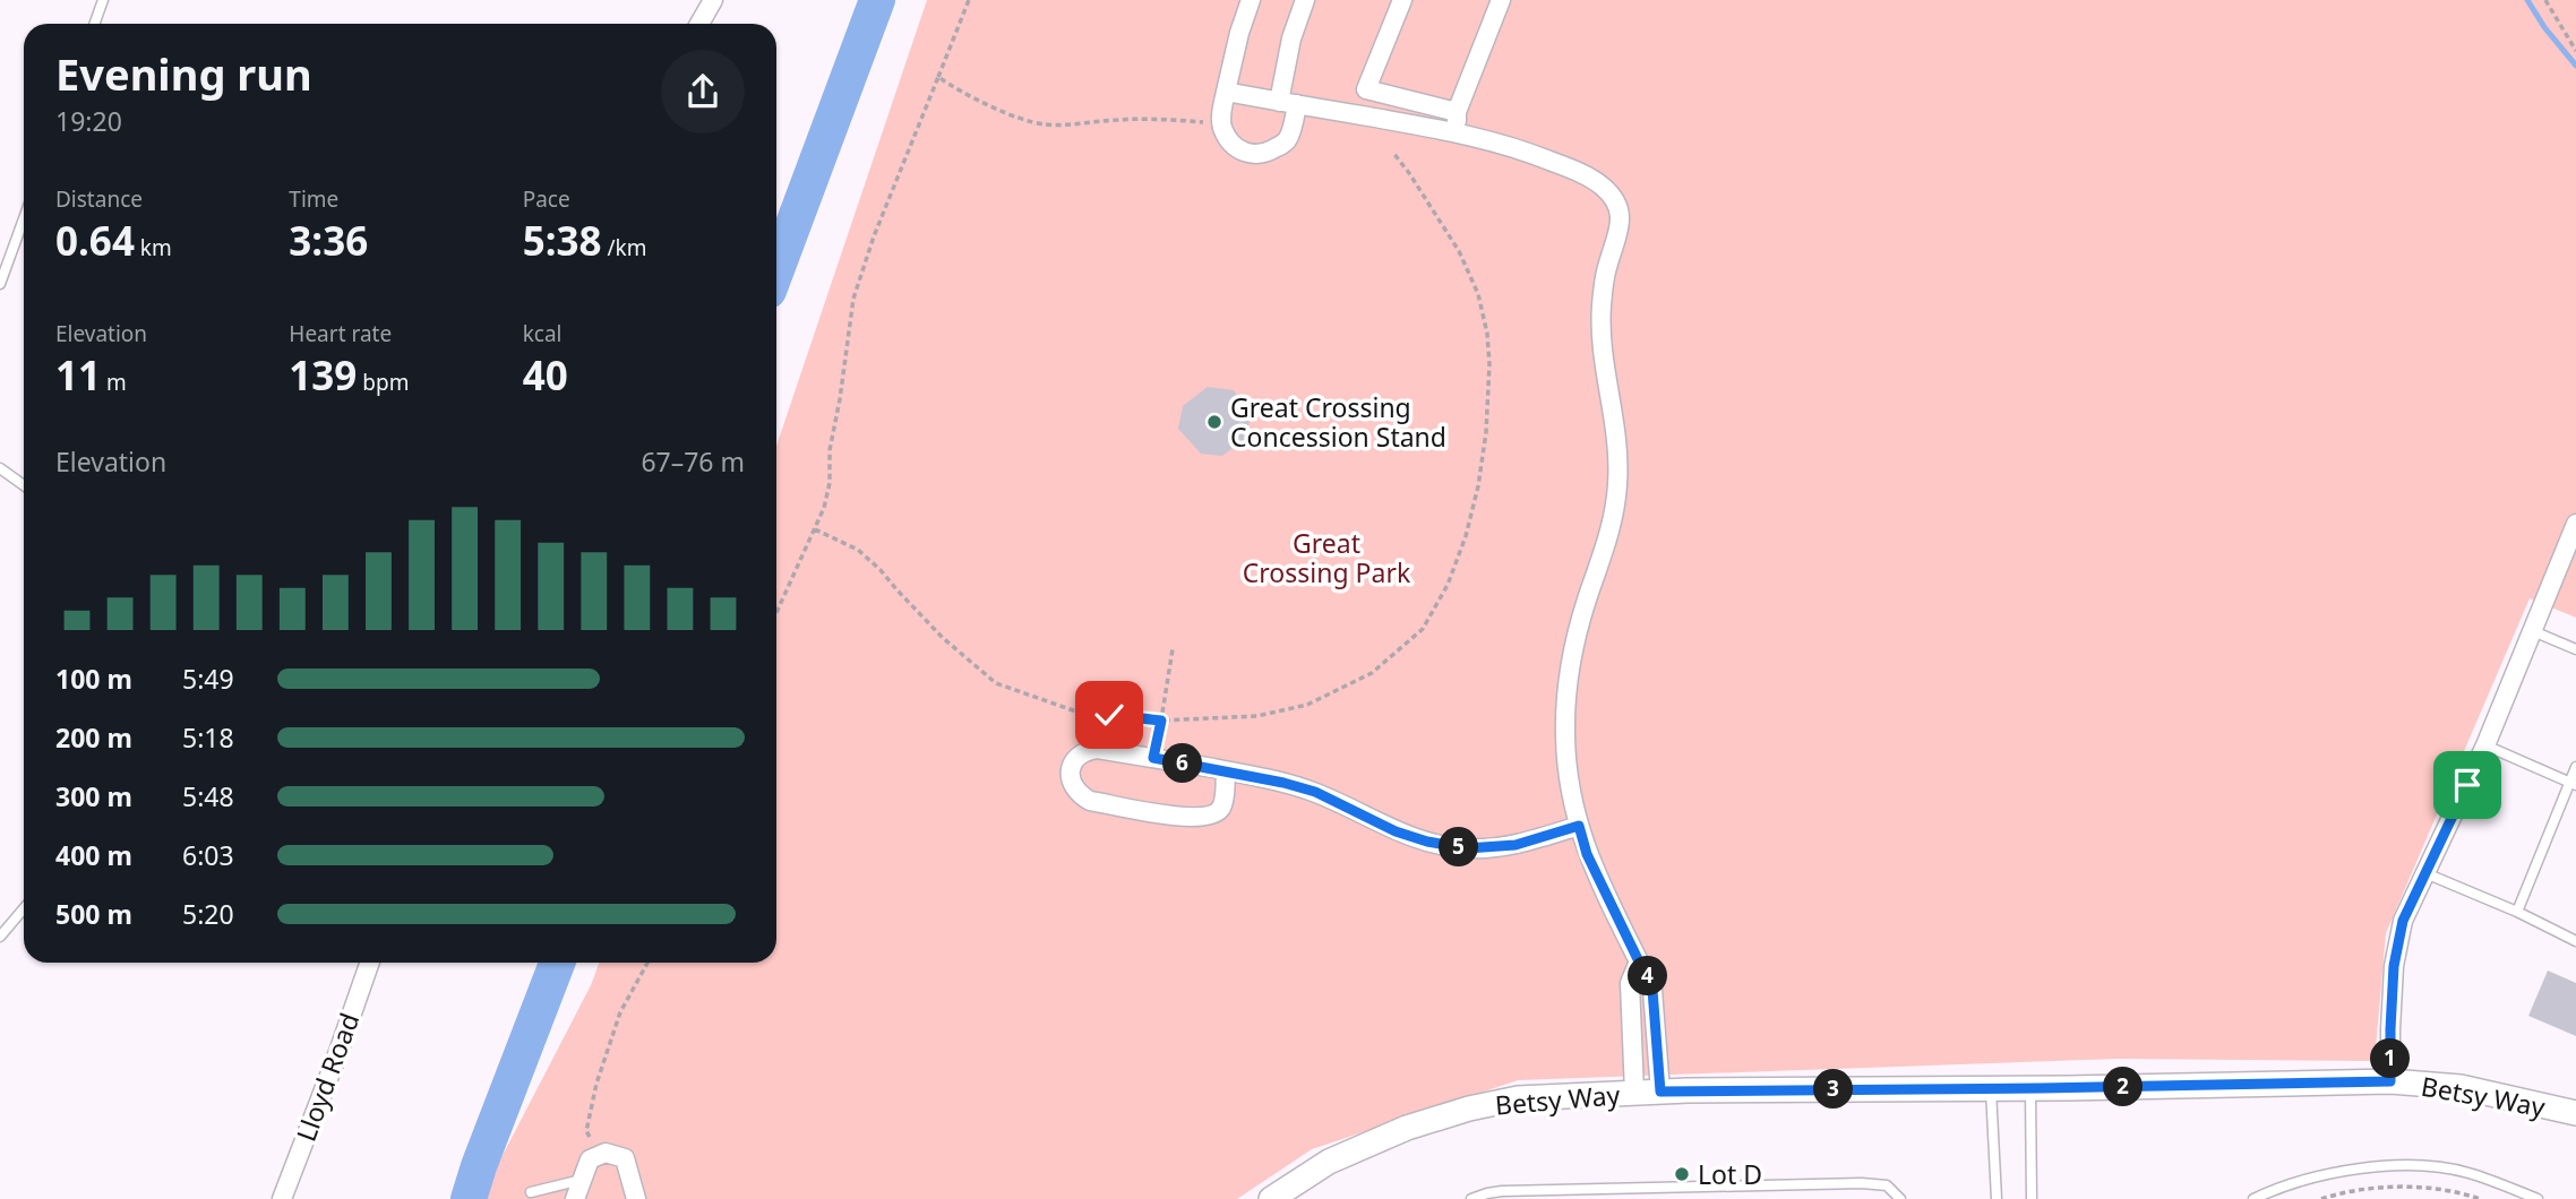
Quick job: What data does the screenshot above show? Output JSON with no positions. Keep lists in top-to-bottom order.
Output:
{
  "streets": {
    "street": ["Lloyd Road", "Betsy Way"]
  },
  "parks": ["Great Crossing Park"],
  "places": ["Great Crossing Concession Stand", "Lot D"],
  "page": {
    "heading": ["Evening run", "19:20"],
    "stats": [
      ["Distance", "0.64 km"],
      ["Time", "3:36"],
      ["Pace", "5:38 /km"],
      ["Elevation", "11 m"],
      ["Heart rate", "139 bpm"],
      ["kcal", "40"]
    ],
    "chart": ["Elevation", "67–76 m"],
    "list": [
      {
        "name": "100 m",
        "note": "5:49"
      },
      {
        "name": "200 m",
        "note": "5:18"
      },
      {
        "name": "300 m",
        "note": "5:48"
      },
      {
        "name": "400 m",
        "note": "6:03"
      },
      {
        "name": "500 m",
        "note": "5:20"
      }
    ],
    "pins": [
      "6",
      "5",
      "4",
      "1",
      "2",
      "3"
    ]
  }
}
